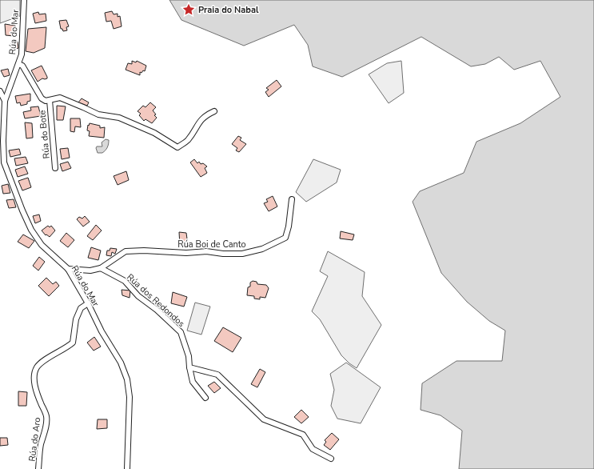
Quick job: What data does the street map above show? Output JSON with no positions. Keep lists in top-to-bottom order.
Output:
{
  "streets": {
    "street": [
      "Rúa do Mar",
      "Rúa do Bote",
      "Rúa Boi de Canto",
      "Rúa dos Redondos",
      "Rúa do Aro"
    ]
  },
  "crossings": [
    ["Rúa do Mar", "Rúa do Aro"],
    ["Rúa Boi de Canto", "Rúa dos Redondos"]
  ],
  "places": {
    "place": ["Praia do Nabal"]
  }
}
